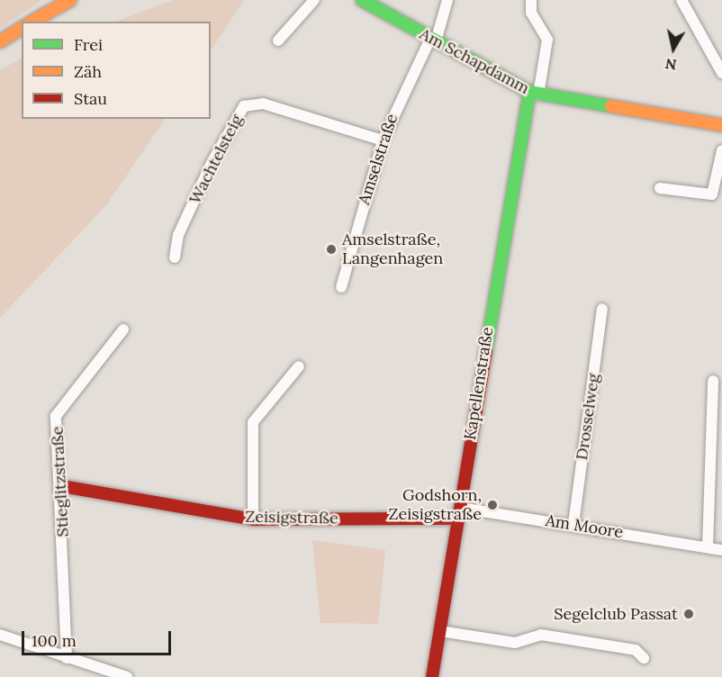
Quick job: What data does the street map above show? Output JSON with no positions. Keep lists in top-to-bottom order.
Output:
{
  "streets": {
    "street": [
      "Am Schapdamm",
      "Wachtelsteig",
      "Amselstraße",
      "Kapellenstraße",
      "Drosselweg",
      "Stieglitzstraße",
      "Zeisigstraße",
      "Am Moore"
    ]
  },
  "crossings": [
    ["Am Schapdamm", "Amselstraße"],
    ["Am Schapdamm", "Kapellenstraße"],
    ["Wachtelsteig", "Amselstraße"],
    ["Kapellenstraße", "Zeisigstraße"],
    ["Kapellenstraße", "Am Moore"],
    ["Drosselweg", "Am Moore"],
    ["Stieglitzstraße", "Zeisigstraße"],
    ["Zeisigstraße", "Am Moore"]
  ],
  "places": ["Amselstraße, Langenhagen", "Godshorn, Zeisigstraße", "Segelclub Passat"],
  "legend": ["Frei", "Zäh", "Stau"],
  "scale_bar": "100 m",
  "north": "bottom"
}
